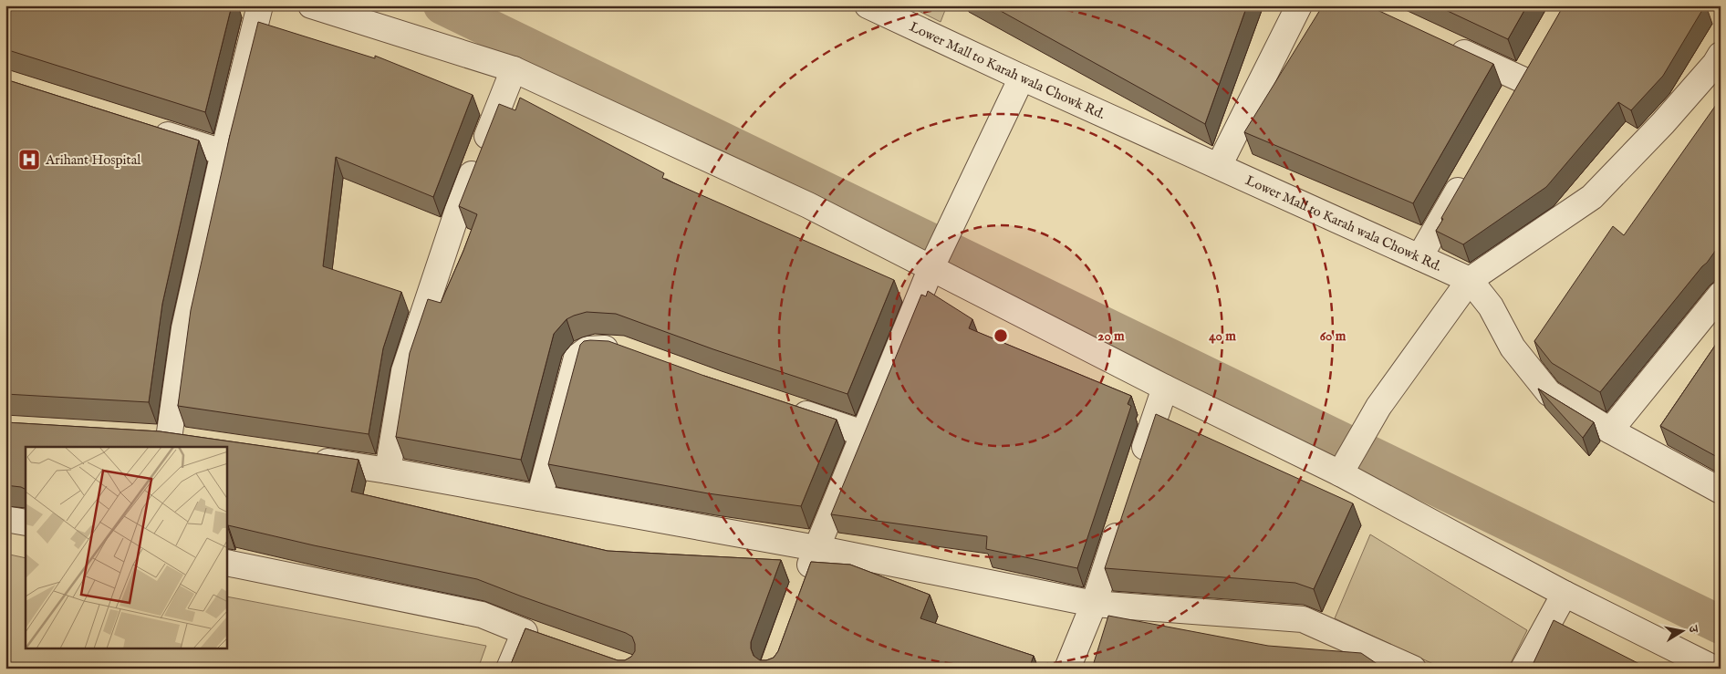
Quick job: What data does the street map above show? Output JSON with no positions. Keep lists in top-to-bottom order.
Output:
{
  "streets": {
    "street": ["Lower Mall to Karah wala Chowk Rd."]
  },
  "places": {
    "hospital": ["Arihant Hospital"]
  },
  "north": "right",
  "rings": ["20 m", "40 m", "60 m"]
}
